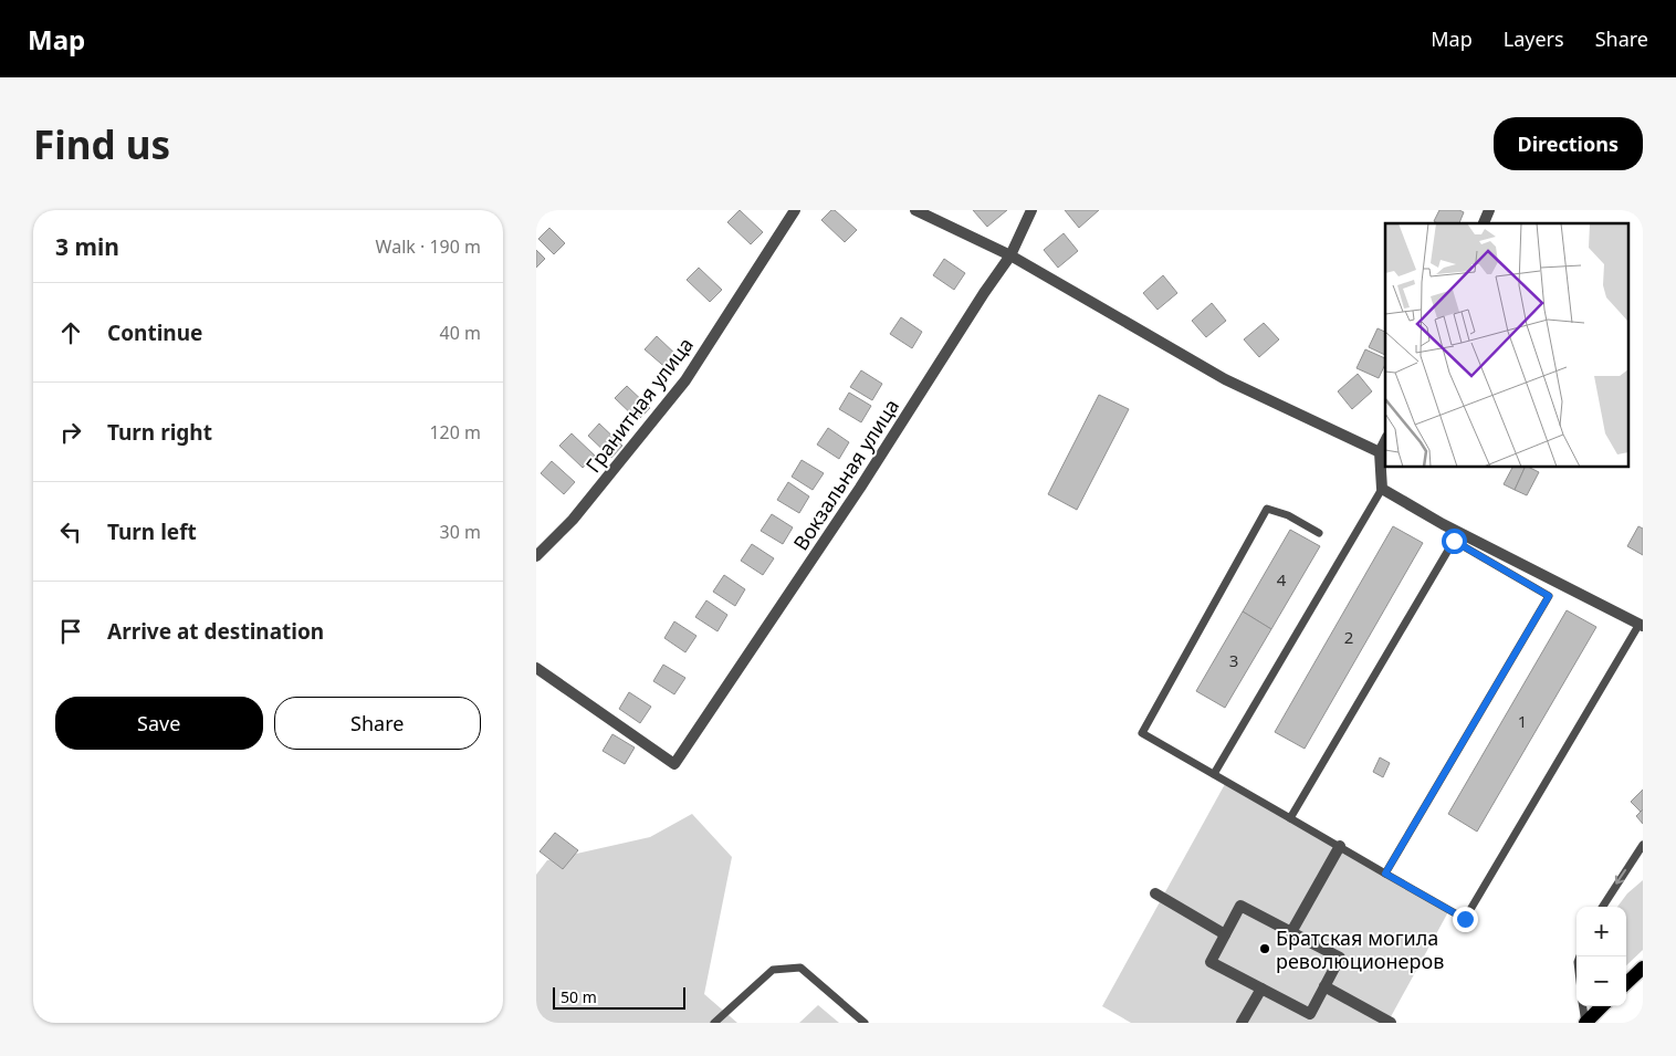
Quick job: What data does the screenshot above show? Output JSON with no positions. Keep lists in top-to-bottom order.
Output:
{
  "streets": {
    "street": ["Гранитная улица", "Вокзальная улица"]
  },
  "places": ["Братская могила революционеров"],
  "house_numbers": [
    "4",
    "2",
    "3",
    "1"
  ],
  "scale_bar": "50 m",
  "page": {
    "header": "Map",
    "nav": ["Map", "Layers", "Share"],
    "buttons": [
      "Directions",
      ["Save", "Share"]
    ],
    "title": "Find us",
    "heading": ["3 min", "Walk · 190 m"],
    "list": [
      ["Continue", "40 m"],
      ["Turn right", "120 m"],
      ["Turn left", "30 m"],
      "Arrive at destination"
    ],
    "map_buttons": ["+", "−"],
    "scale": "50 m"
  }
}
